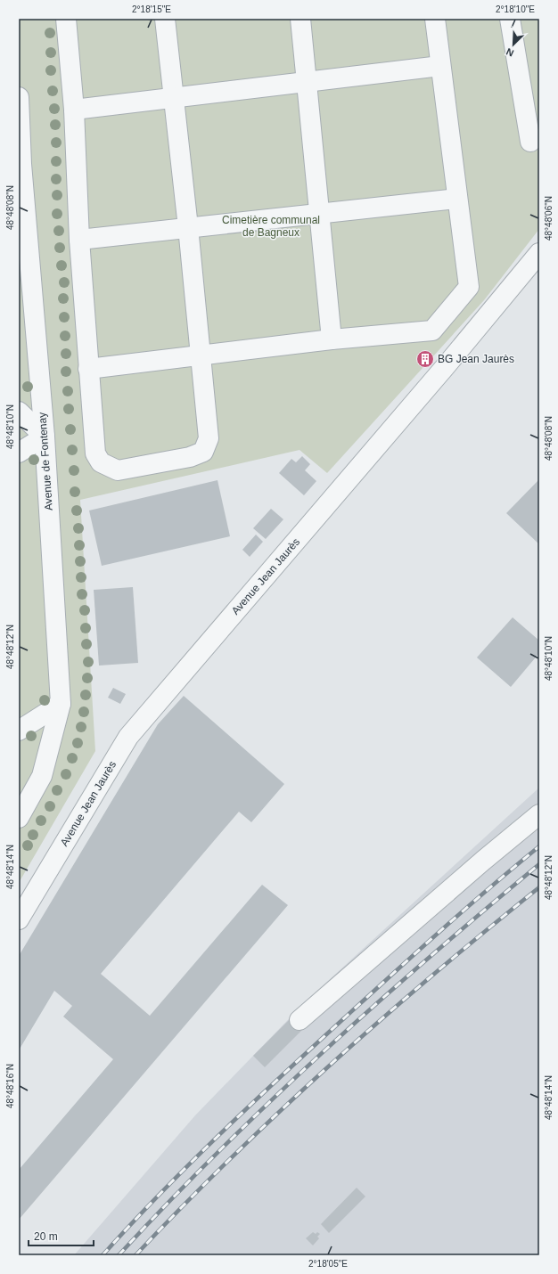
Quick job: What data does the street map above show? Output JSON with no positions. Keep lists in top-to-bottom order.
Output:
{
  "streets": {
    "street": ["Avenue de Fontenay", "Avenue Jean Jaurès"]
  },
  "parks": ["Cimetière communal de Bagneux"],
  "places": {
    "building": ["BG Jean Jaurès"]
  },
  "scale_bar": "20 m",
  "north": "bottom left",
  "coordinates": [
    "2°18'15\"E",
    "2°18'10\"E",
    "48°48'08\"N",
    "48°48'06\"N",
    "48°48'10\"N",
    "48°48'12\"N",
    "48°48'14\"N",
    "48°48'16\"N",
    "2°18'05\"E"
  ]
}
